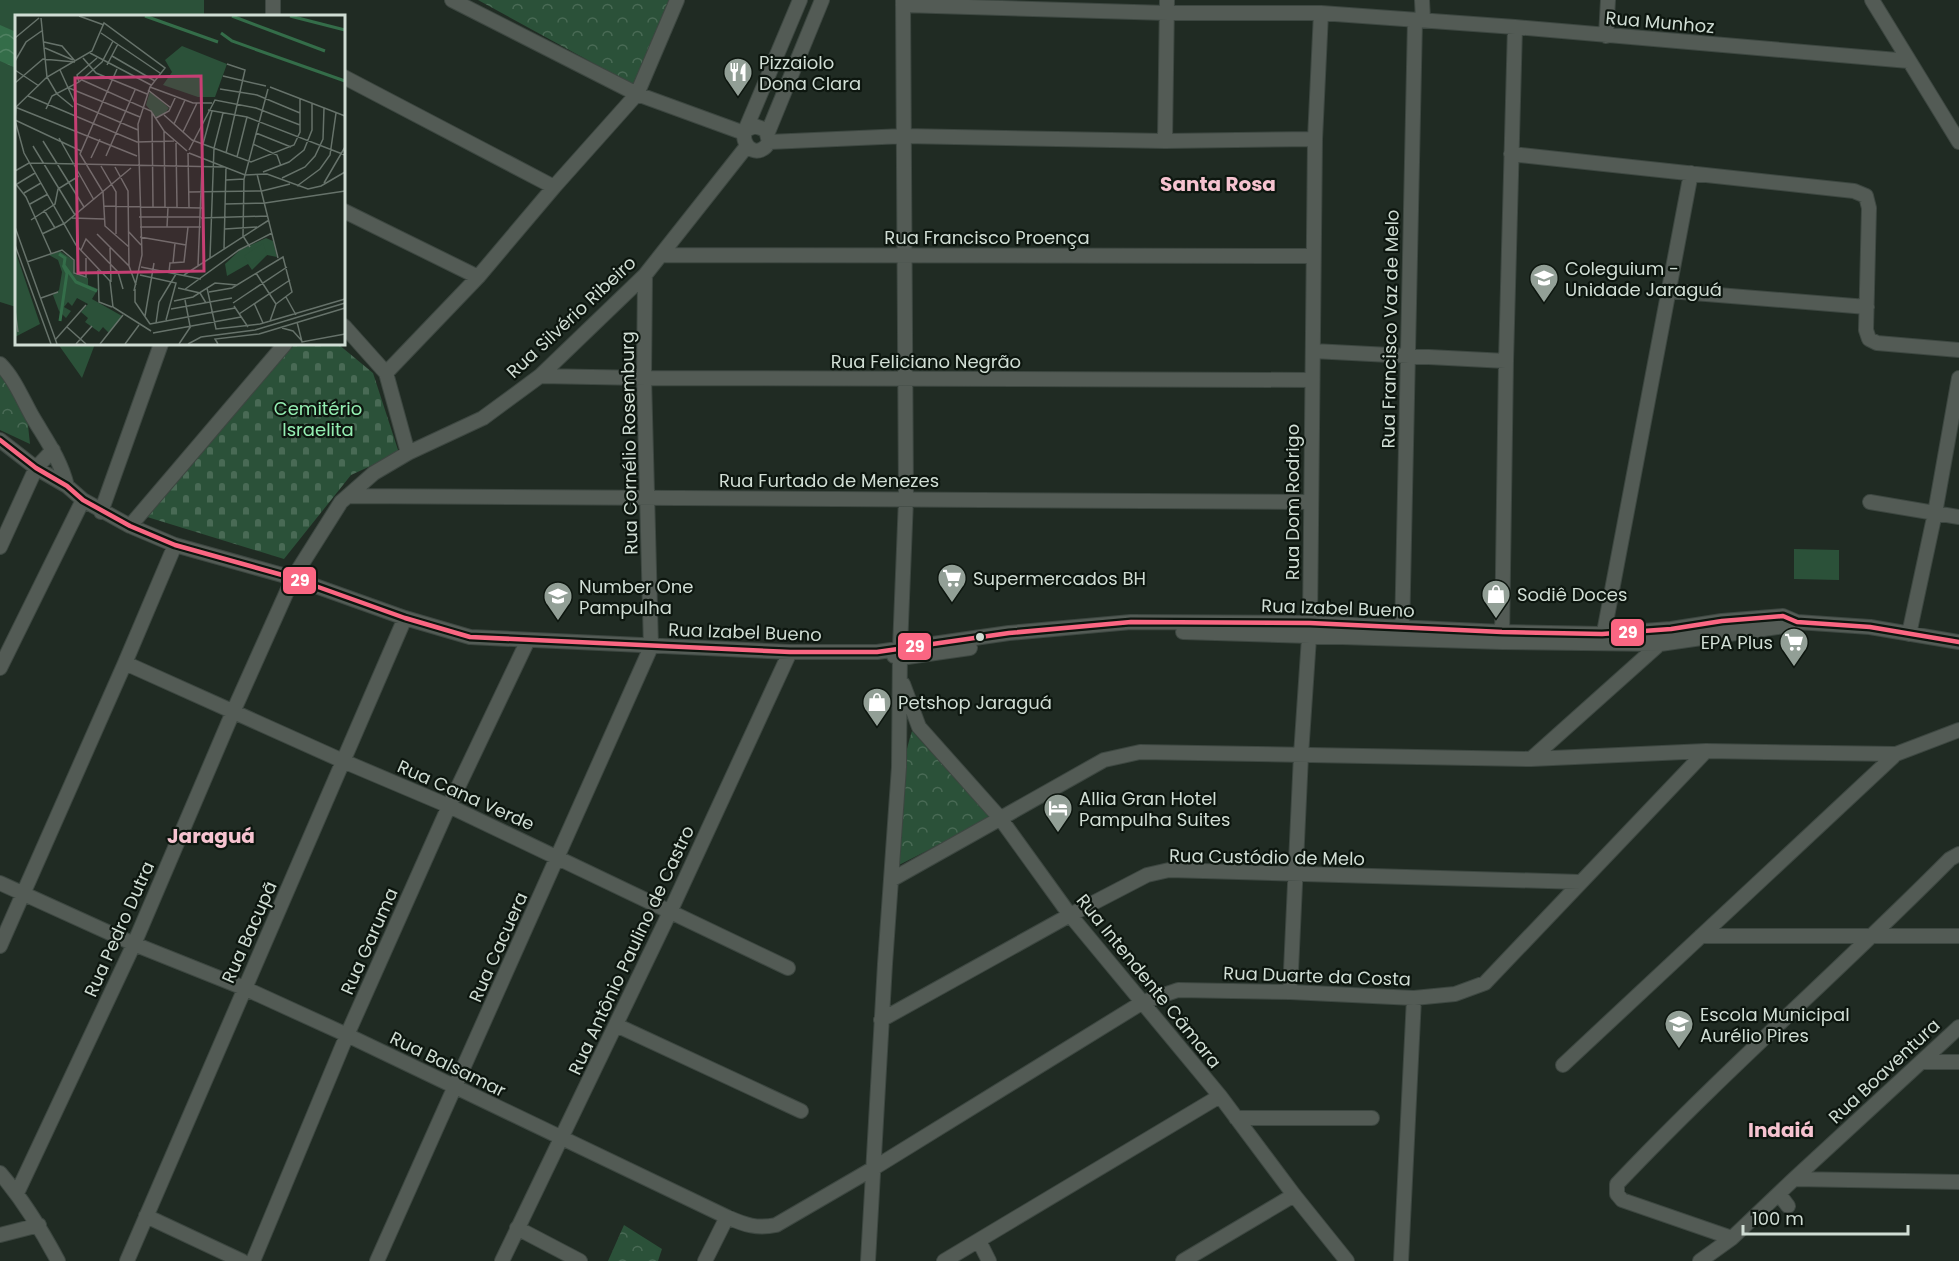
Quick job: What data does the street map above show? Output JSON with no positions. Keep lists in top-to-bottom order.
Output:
{
  "streets": {
    "street": [
      "Rua Munhoz",
      "Rua Francisco Proença",
      "Rua Silvério Ribeiro",
      "Rua Francisco Vaz de Melo",
      "Rua Feliciano Negrão",
      "Rua Cornélio Rosemburg",
      "Rua Furtado de Menezes",
      "Rua Dom Rodrigo",
      "Rua Izabel Bueno",
      "Rua Cana Verde",
      "Rua Custódio de Melo",
      "Rua Pedro Dutra",
      "Rua Bacupã",
      "Rua Garuma",
      "Rua Cacuera",
      "Rua Antônio Paulino de Castro",
      "Rua Duarte da Costa",
      "Rua Intendente Câmara",
      "Rua Balsamar",
      "Rua Boaventura"
    ]
  },
  "crossings": [
    ["Rua Munhoz", "Rua Francisco Vaz de Melo"],
    ["Rua Munhoz", "Rua Dom Rodrigo"],
    ["Rua Francisco Proença", "Rua Silvério Ribeiro"],
    ["Rua Francisco Proença", "Rua Dom Rodrigo"],
    ["Rua Silvério Ribeiro", "Rua Feliciano Negrão"],
    ["Rua Silvério Ribeiro", "Rua Cornélio Rosemburg"],
    ["Rua Silvério Ribeiro", "Rua Furtado de Menezes"],
    ["Rua Silvério Ribeiro", "Rua Izabel Bueno"],
    ["Rua Silvério Ribeiro", "Rua Pedro Dutra"],
    ["Rua Francisco Vaz de Melo", "Rua Izabel Bueno"],
    ["Rua Feliciano Negrão", "Rua Cornélio Rosemburg"],
    ["Rua Feliciano Negrão", "Rua Dom Rodrigo"],
    ["Rua Cornélio Rosemburg", "Rua Furtado de Menezes"],
    ["Rua Cornélio Rosemburg", "Rua Izabel Bueno"],
    ["Rua Cornélio Rosemburg", "Rua Cacuera"],
    ["Rua Furtado de Menezes", "Rua Dom Rodrigo"],
    ["Rua Dom Rodrigo", "Rua Izabel Bueno"],
    ["Rua Dom Rodrigo", "Rua Custódio de Melo"],
    ["Rua Dom Rodrigo", "Rua Duarte da Costa"],
    ["Rua Izabel Bueno", "Rua Pedro Dutra"],
    ["Rua Izabel Bueno", "Rua Bacupã"],
    ["Rua Izabel Bueno", "Rua Garuma"],
    ["Rua Izabel Bueno", "Rua Cacuera"],
    ["Rua Izabel Bueno", "Rua Antônio Paulino de Castro"],
    ["Rua Cana Verde", "Rua Pedro Dutra"],
    ["Rua Cana Verde", "Rua Bacupã"],
    ["Rua Cana Verde", "Rua Garuma"],
    ["Rua Cana Verde", "Rua Cacuera"],
    ["Rua Cana Verde", "Rua Antônio Paulino de Castro"],
    ["Rua Custódio de Melo", "Rua Duarte da Costa"],
    ["Rua Custódio de Melo", "Rua Intendente Câmara"],
    ["Rua Pedro Dutra", "Rua Balsamar"],
    ["Rua Bacupã", "Rua Balsamar"],
    ["Rua Garuma", "Rua Balsamar"],
    ["Rua Cacuera", "Rua Balsamar"],
    ["Rua Antônio Paulino de Castro", "Rua Balsamar"],
    ["Rua Duarte da Costa", "Rua Intendente Câmara"],
    ["Rua Duarte da Costa", "Rua Balsamar"]
  ],
  "districts": ["Santa Rosa", "Jaraguá", "Indaiá"],
  "parks": ["Cemitério Israelita"],
  "places": {
    "restaurant": ["Pizzaiolo Dona Clara"],
    "school or university": ["Coleguium - Unidade Jaraguá", "Number One Pampulha", "Escola Municipal Aurélio Pires"],
    "supermarket": ["Supermercados BH", "EPA Plus"],
    "shop": ["Sodiê Doces", "Petshop Jaraguá"],
    "hotel": ["Allia Gran Hotel Pampulha Suites"]
  },
  "lines": ["transit line 29"],
  "scale_bar": "100 m"
}
